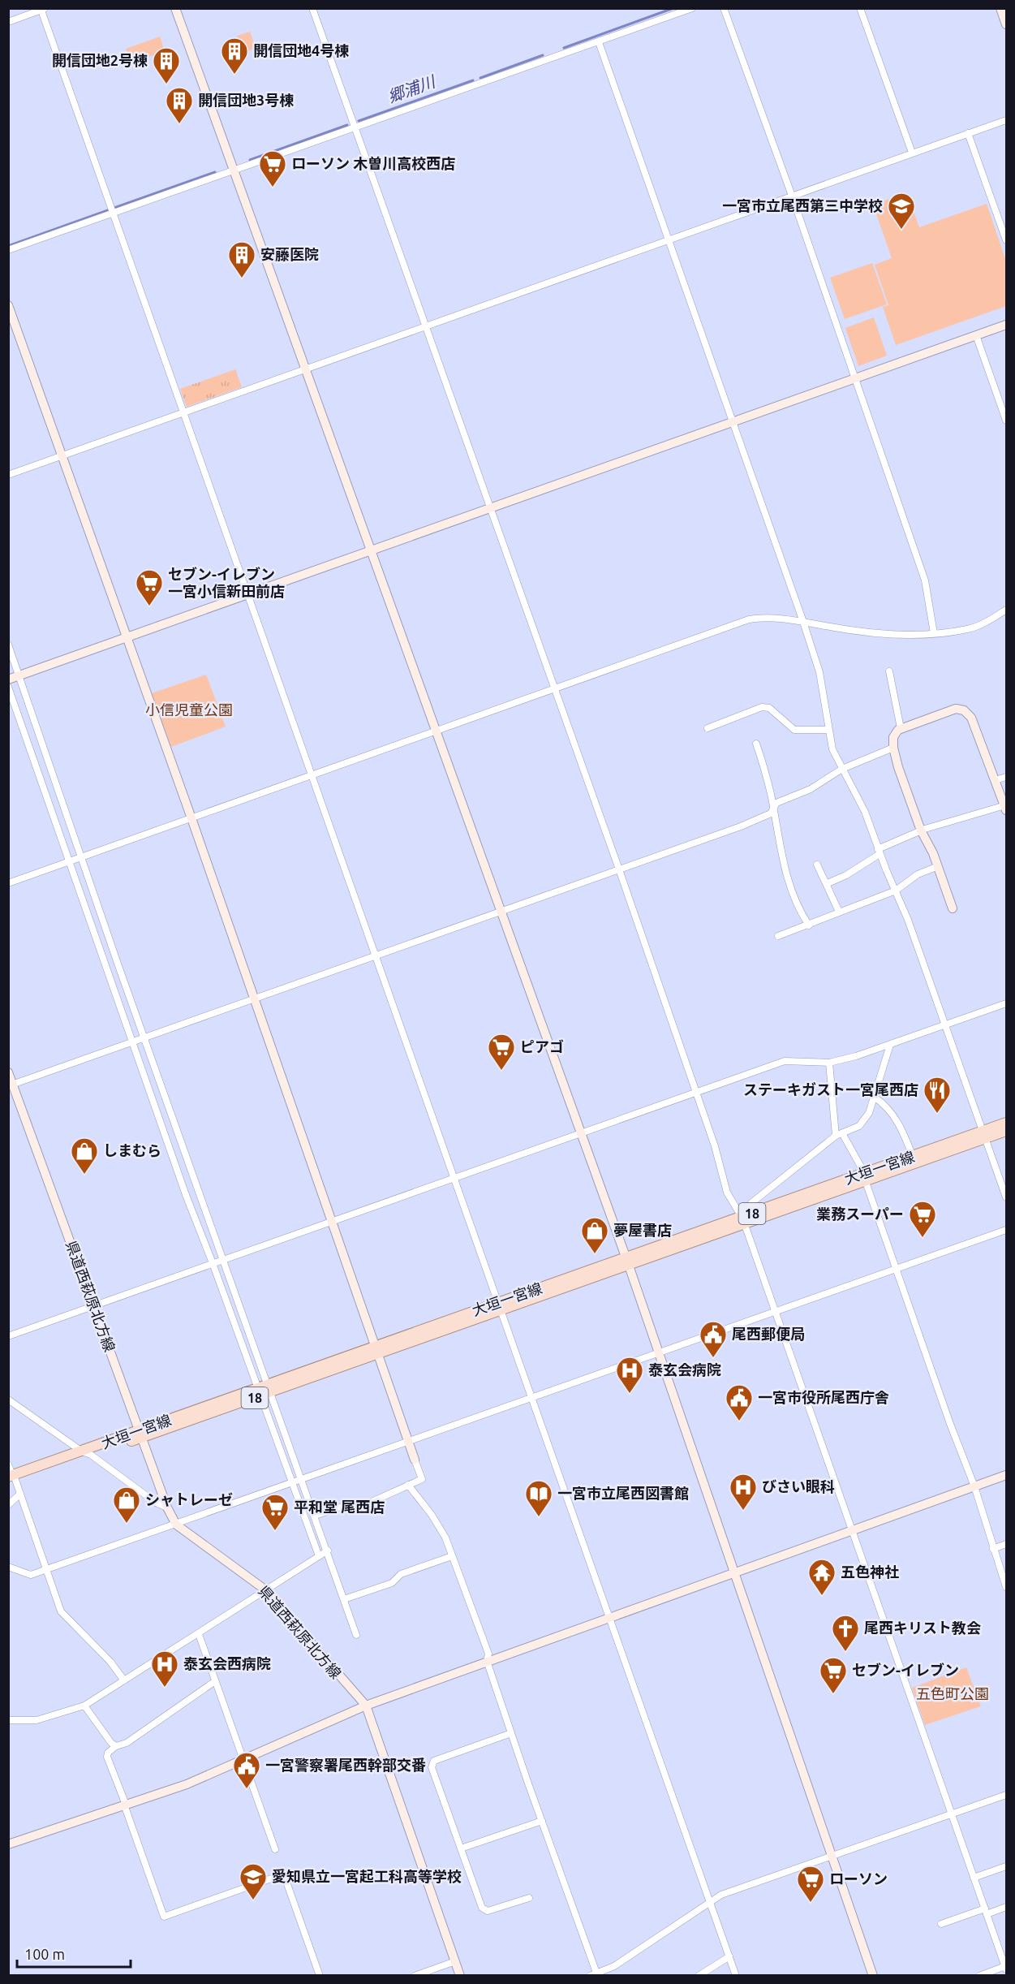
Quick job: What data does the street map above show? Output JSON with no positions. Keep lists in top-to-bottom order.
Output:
{
  "streets": {
    "main road": ["大垣一宮線", "18"],
    "street": ["県道西萩原北方線"]
  },
  "crossings": [
    ["大垣一宮線", "県道西萩原北方線"]
  ],
  "water": ["郷浦川"],
  "parks": ["小信児童公園", "五色町公園"],
  "places": {
    "building": [
      "開信団地4号棟",
      "開信団地2号棟",
      "開信団地3号棟",
      "安藤医院"
    ],
    "supermarket": [
      "ローソン 木曽川高校西店",
      "セブン-イレブン 一宮小信新田前店",
      "ピアゴ",
      "業務スーパー",
      "平和堂 尾西店",
      "セブン-イレブン",
      "ローソン"
    ],
    "school or university": ["一宮市立尾西第三中学校", "愛知県立一宮起工科高等学校"],
    "restaurant": ["ステーキガスト一宮尾西店"],
    "shop": ["しまむら", "夢屋書店", "シャトレーゼ"],
    "public building": ["尾西郵便局", "一宮市役所尾西庁舎", "一宮警察署尾西幹部交番"],
    "hospital": ["泰玄会病院", "びさい眼科", "泰玄会西病院"],
    "library": ["一宮市立尾西図書館"],
    "temple": ["五色神社"],
    "church": ["尾西キリスト教会"]
  },
  "scale_bar": "100 m"
}
